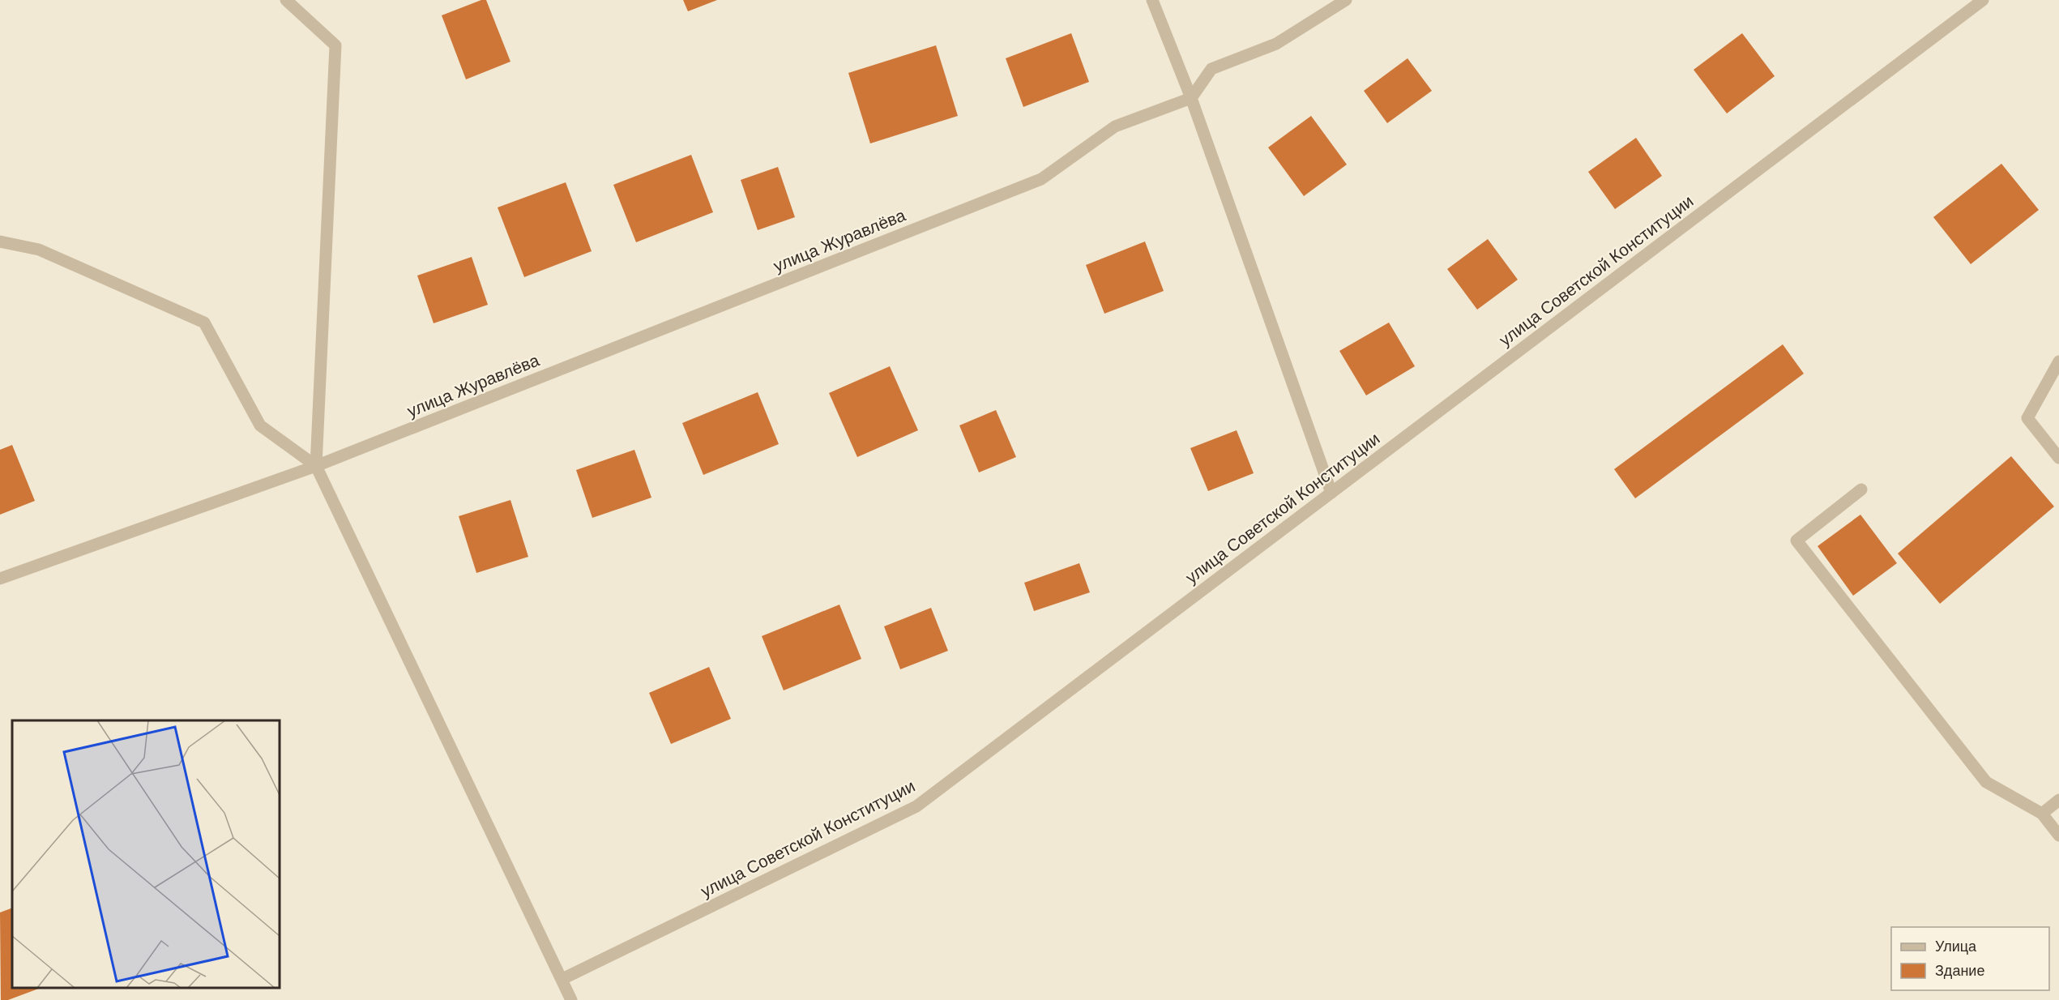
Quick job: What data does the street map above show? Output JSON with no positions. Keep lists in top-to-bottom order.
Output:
{
  "streets": {
    "street": ["улица Журавлёва", "улица Советской Конституции"]
  },
  "legend": ["Улица", "Здание"]
}
